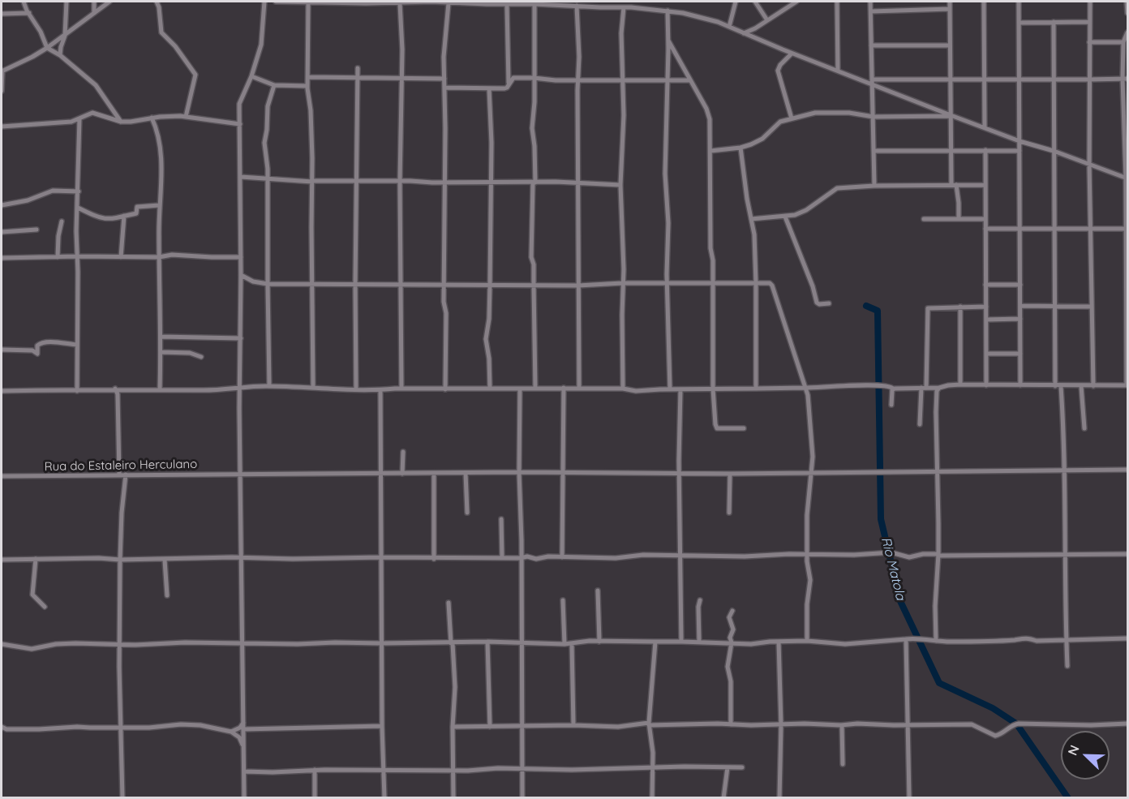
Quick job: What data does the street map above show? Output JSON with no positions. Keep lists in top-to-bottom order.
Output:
{
  "streets": {
    "street": ["Rua do Estaleiro Herculano"]
  },
  "water": ["Rio Matola"],
  "north": "top left"
}
